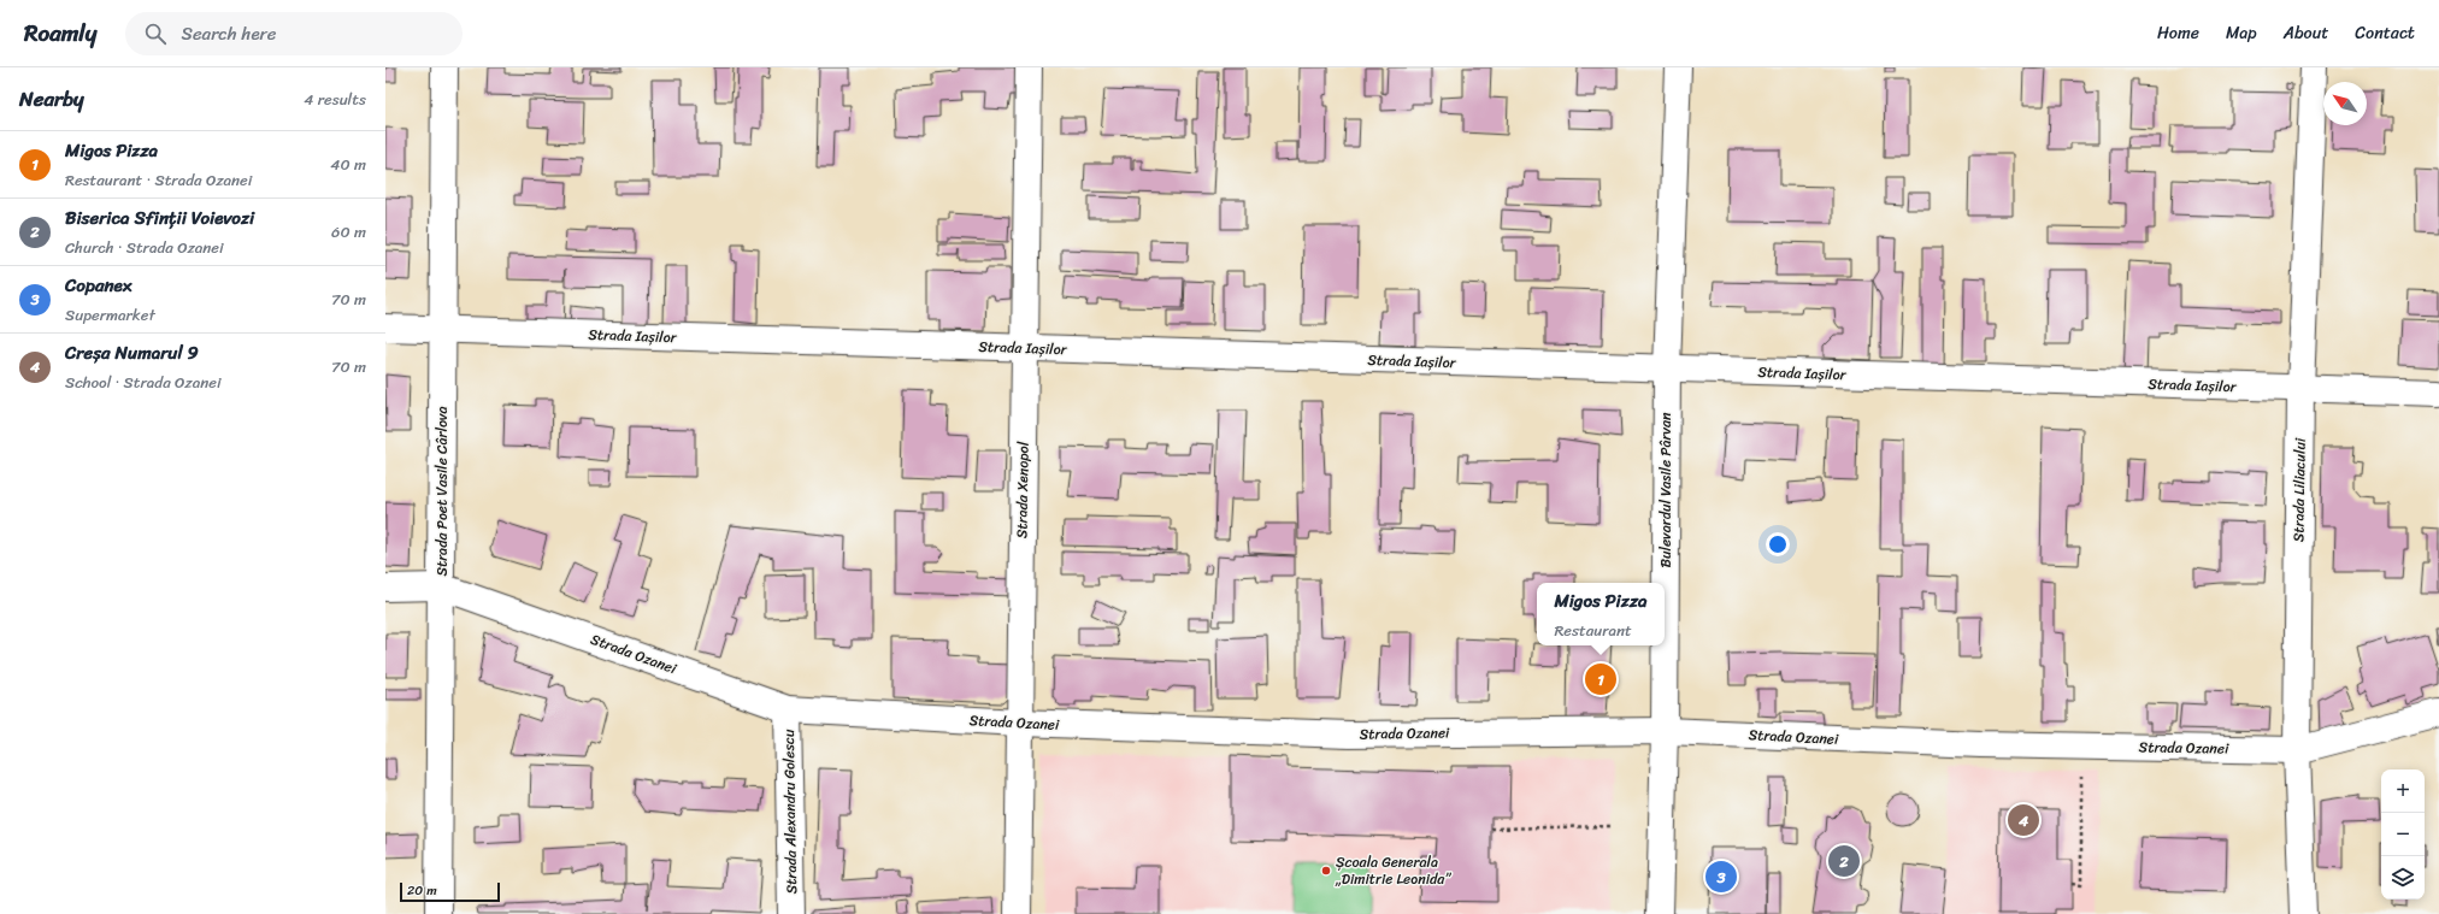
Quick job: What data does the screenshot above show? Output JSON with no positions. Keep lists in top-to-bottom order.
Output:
{
  "streets": {
    "street": [
      "Strada Iașilor",
      "Strada Xenopol",
      "Bulevardul Vasile Pârvan",
      "Strada Liliacului",
      "Strada Poet Vasile Cârlova",
      "Strada Ozanei",
      "Strada Alexandru Golescu"
    ]
  },
  "crossings": [
    ["Strada Iașilor", "Strada Xenopol"],
    ["Strada Iașilor", "Bulevardul Vasile Pârvan"],
    ["Strada Iașilor", "Strada Liliacului"],
    ["Strada Iașilor", "Strada Poet Vasile Cârlova"],
    ["Strada Xenopol", "Strada Ozanei"],
    ["Bulevardul Vasile Pârvan", "Strada Ozanei"],
    ["Strada Liliacului", "Strada Ozanei"],
    ["Strada Poet Vasile Cârlova", "Strada Ozanei"],
    ["Strada Ozanei", "Strada Alexandru Golescu"]
  ],
  "places": ["Școala Generala „Dimitrie Leonida”"],
  "scale_bar": "20 m",
  "north": "top left",
  "page": {
    "header": "Roamly",
    "search": "Search here",
    "nav": [
      "Home",
      "Map",
      "About",
      "Contact"
    ],
    "heading": ["Nearby", "4 results"],
    "list": [
      {
        "mark": "1",
        "name": "Migos Pizza",
        "note": "Restaurant · Strada Ozanei",
        "value": "40 m"
      },
      {
        "mark": "2",
        "name": "Biserica Sfinții Voievozi",
        "note": "Church · Strada Ozanei",
        "value": "60 m"
      },
      {
        "mark": "3",
        "name": "Copanex",
        "note": "Supermarket",
        "value": "70 m"
      },
      {
        "mark": "4",
        "name": "Creșa Numarul 9",
        "note": "School · Strada Ozanei",
        "value": "70 m"
      }
    ],
    "popup": ["Migos Pizza", "Restaurant"],
    "pins": [
      "1",
      "4",
      "2",
      "3"
    ],
    "map_buttons": ["+", "−"],
    "scale": "20 m"
  }
}
